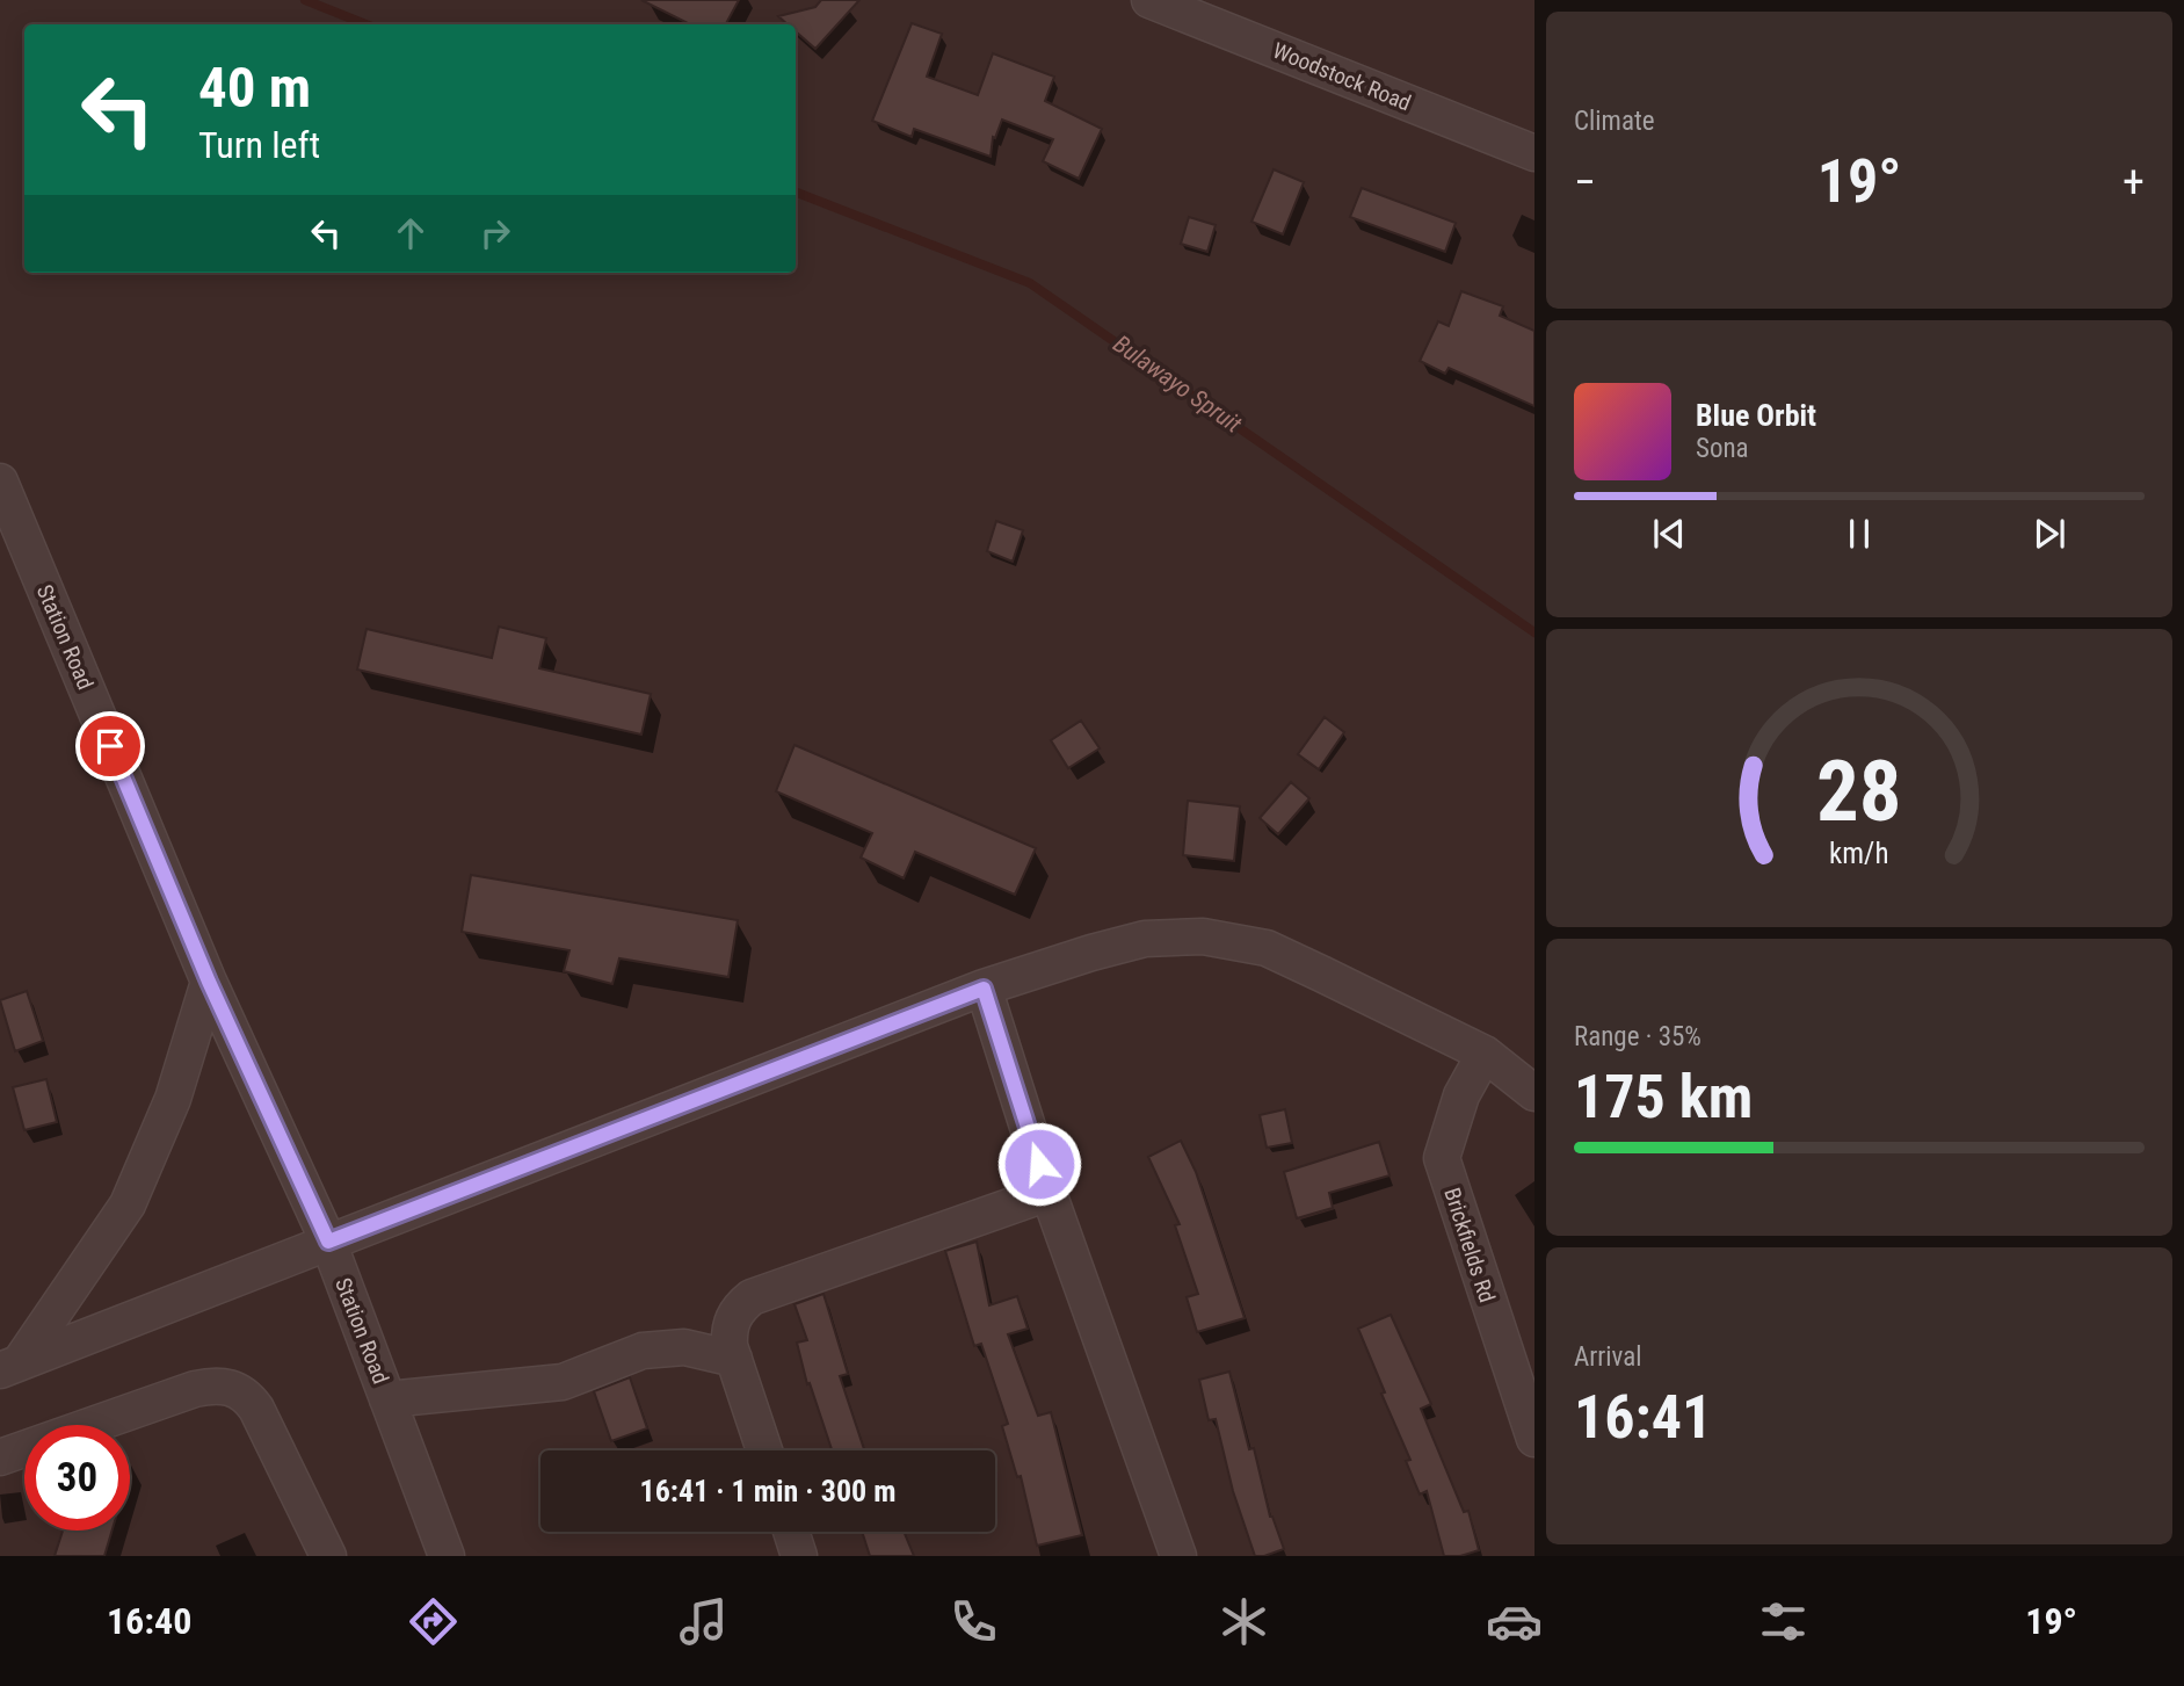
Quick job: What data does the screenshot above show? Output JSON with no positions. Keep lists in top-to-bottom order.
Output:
{
  "streets": {
    "street": ["Woodstock Road", "Station Road", "Brickfields Rd"]
  },
  "water": ["Bulawayo Spruit"],
  "page": {
    "tile": [
      "Climate",
      ["Range · 35%", "175 km"],
      ["Arrival", "16:41"]
    ],
    "turn": ["40 m", "Turn left"],
    "heat": ["−", "19°", "+"],
    "song": ["Blue Orbit", "Sona"],
    "limit": "30",
    "trip": "16:41 · 1 min · 300 m",
    "tabs": ["16:40", "19°"],
    "gauge": ["28", "km/h"]
  }
}
